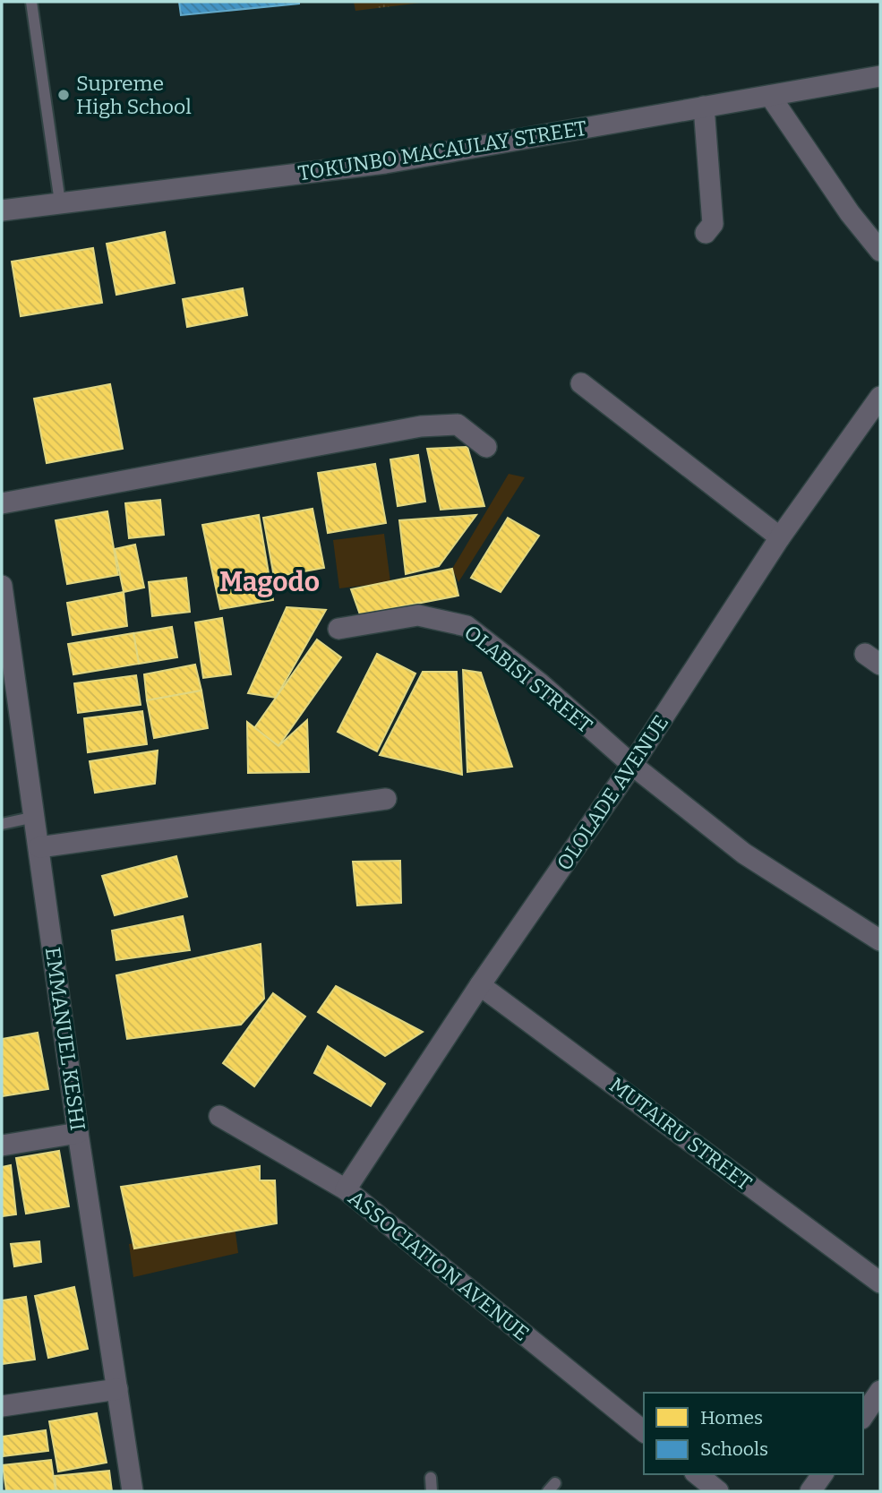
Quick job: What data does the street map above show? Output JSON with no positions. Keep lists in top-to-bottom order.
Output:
{
  "streets": {
    "street": [
      "TOKUNBO MACAULAY STREET",
      "OLABISI STREET",
      "OLOLADE AVENUE",
      "EMMANUEL KESHI",
      "MUTAIRU STREET",
      "ASSOCIATION AVENUE"
    ]
  },
  "crossings": [
    ["OLABISI STREET", "OLOLADE AVENUE"],
    ["OLOLADE AVENUE", "MUTAIRU STREET"],
    ["OLOLADE AVENUE", "ASSOCIATION AVENUE"]
  ],
  "districts": ["Magodo"],
  "places": ["Supreme High School"],
  "legend": ["Homes", "Schools"]
}
